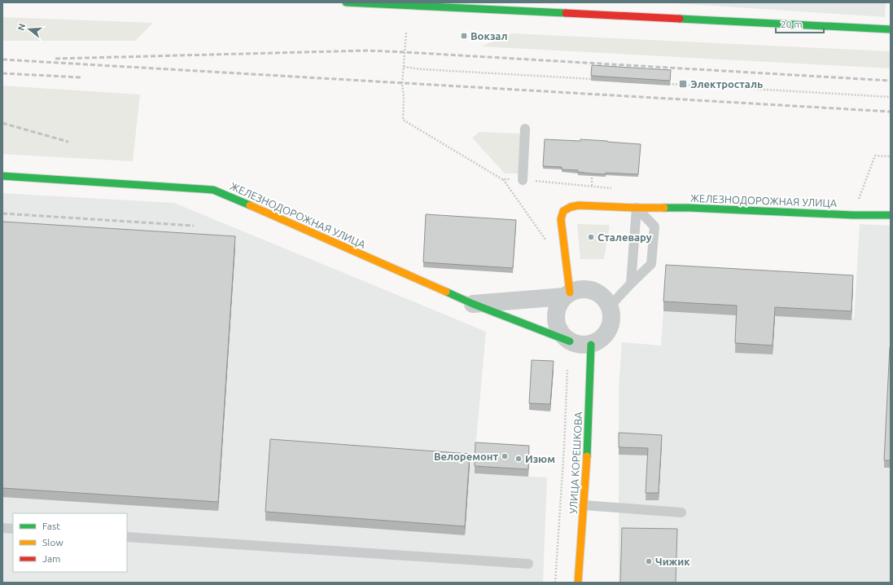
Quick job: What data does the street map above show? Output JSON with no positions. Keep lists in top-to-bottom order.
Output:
{
  "streets": {
    "street": ["ЖЕЛЕЗНОДОРОЖНАЯ УЛИЦА", "УЛИЦА КОРЕШКОВА"]
  },
  "crossings": [
    ["ЖЕЛЕЗНОДОРОЖНАЯ УЛИЦА", "УЛИЦА КОРЕШКОВА"]
  ],
  "places": {
    "transit": ["Вокзал", "Электросталь"],
    "other": [
      "Сталевару",
      "Велоремонт",
      "Изюм",
      "Чижик"
    ]
  },
  "legend": ["Fast", "Slow", "Jam"],
  "scale_bar": "20 m",
  "north": "left"
}
